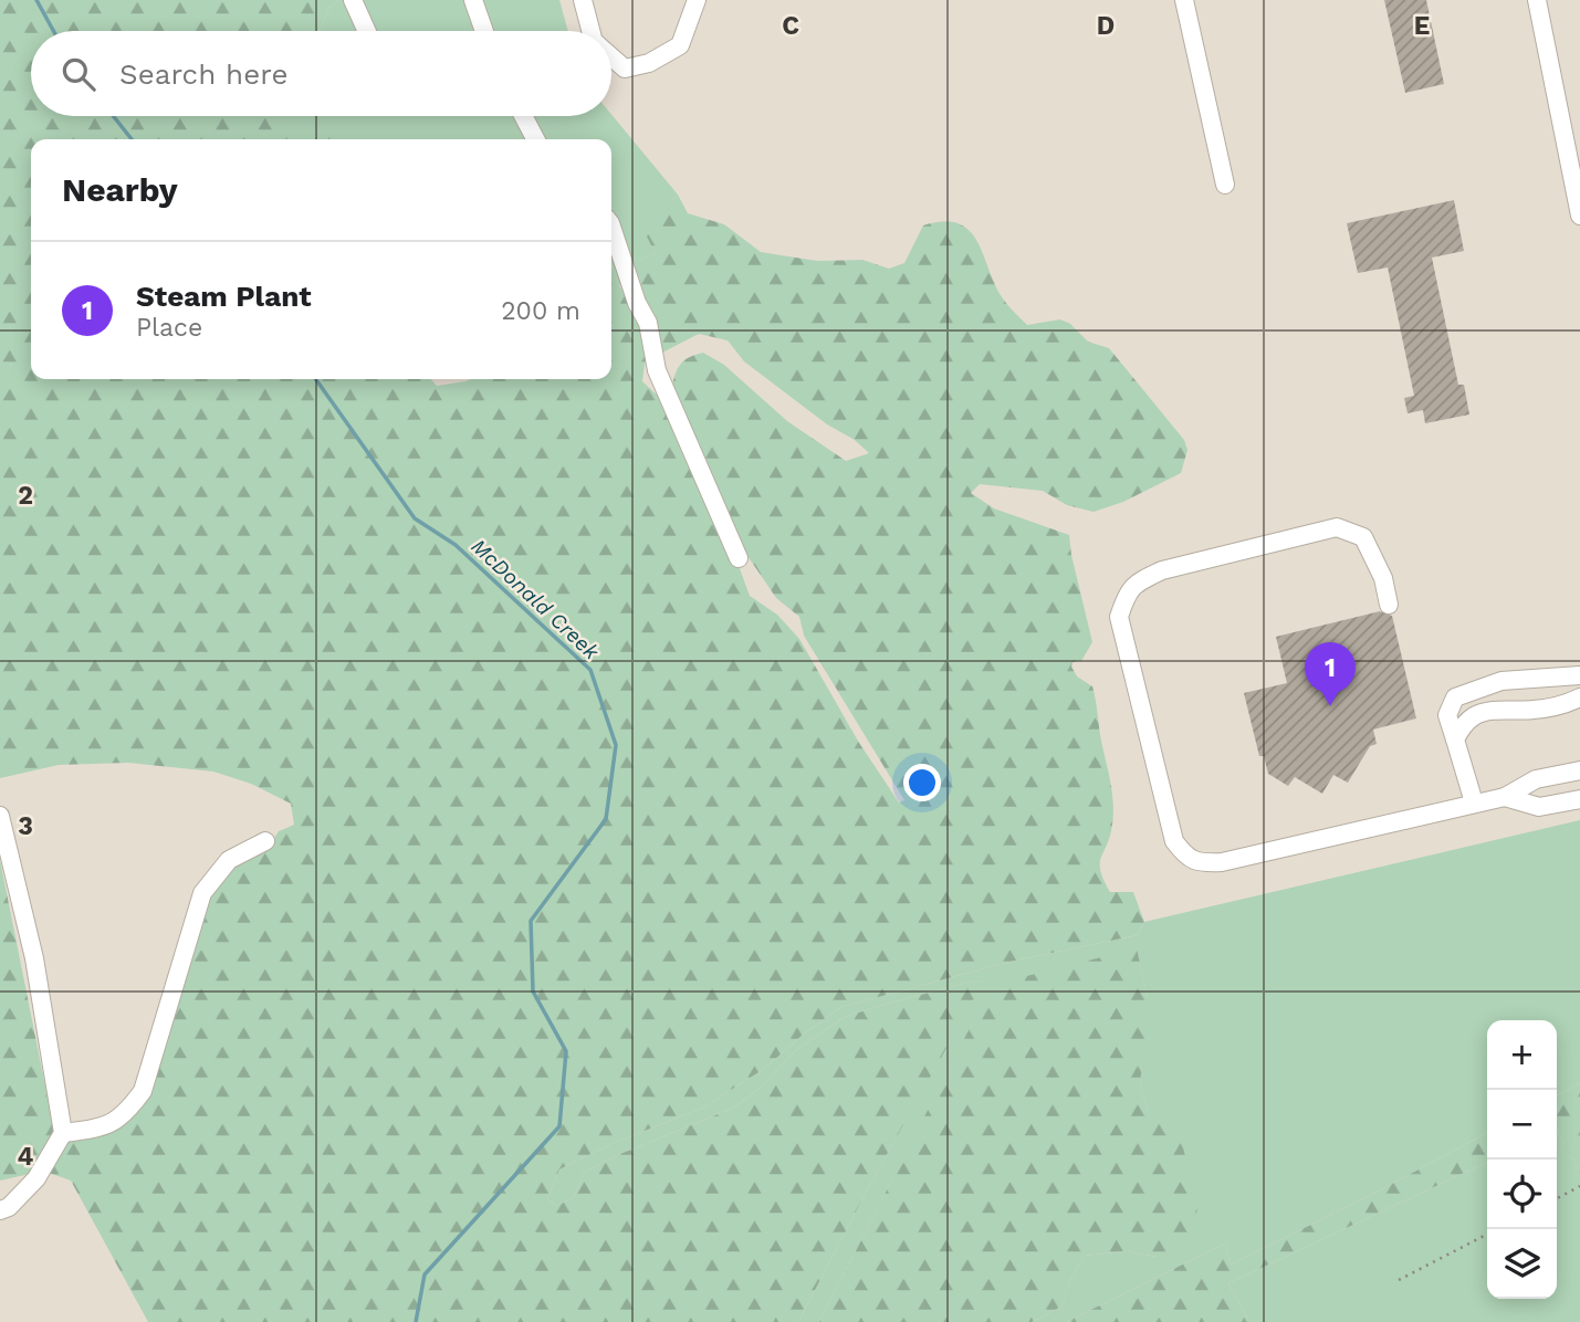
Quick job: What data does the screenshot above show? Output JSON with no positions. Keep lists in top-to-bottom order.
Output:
{
  "water": ["McDonald Creek"],
  "page": {
    "search": "Search here",
    "heading": "Nearby",
    "list": [
      {
        "mark": "1",
        "name": "Steam Plant",
        "note": "Place",
        "value": "200 m"
      }
    ],
    "pins": "1",
    "map_buttons": ["+", "−"]
  },
  "grid": {
    "columns": ["C", "D", "E"],
    "rows": ["2", "3", "4"]
  }
}
